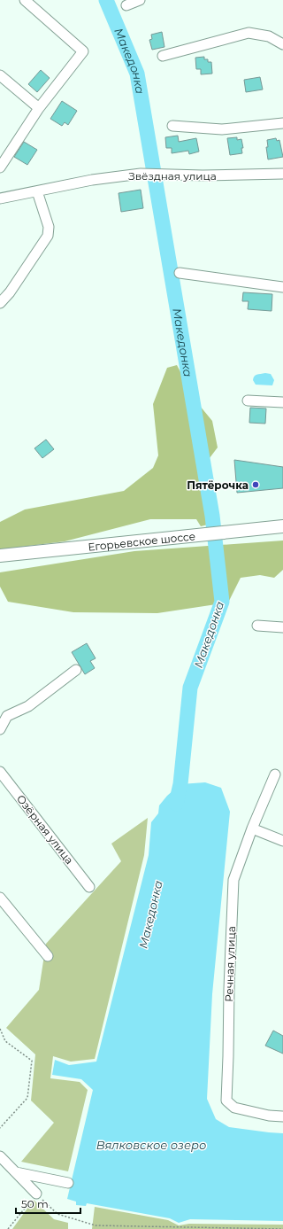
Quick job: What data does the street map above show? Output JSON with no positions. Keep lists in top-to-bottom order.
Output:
{
  "streets": {
    "main road": ["Егорьевское шоссе"],
    "street": ["Звёздная улица", "Озёрная улица", "Речная улица"]
  },
  "water": ["Македонка", "Вялковское озеро"],
  "places": ["Пятёрочка"],
  "scale_bar": "50 m"
}
